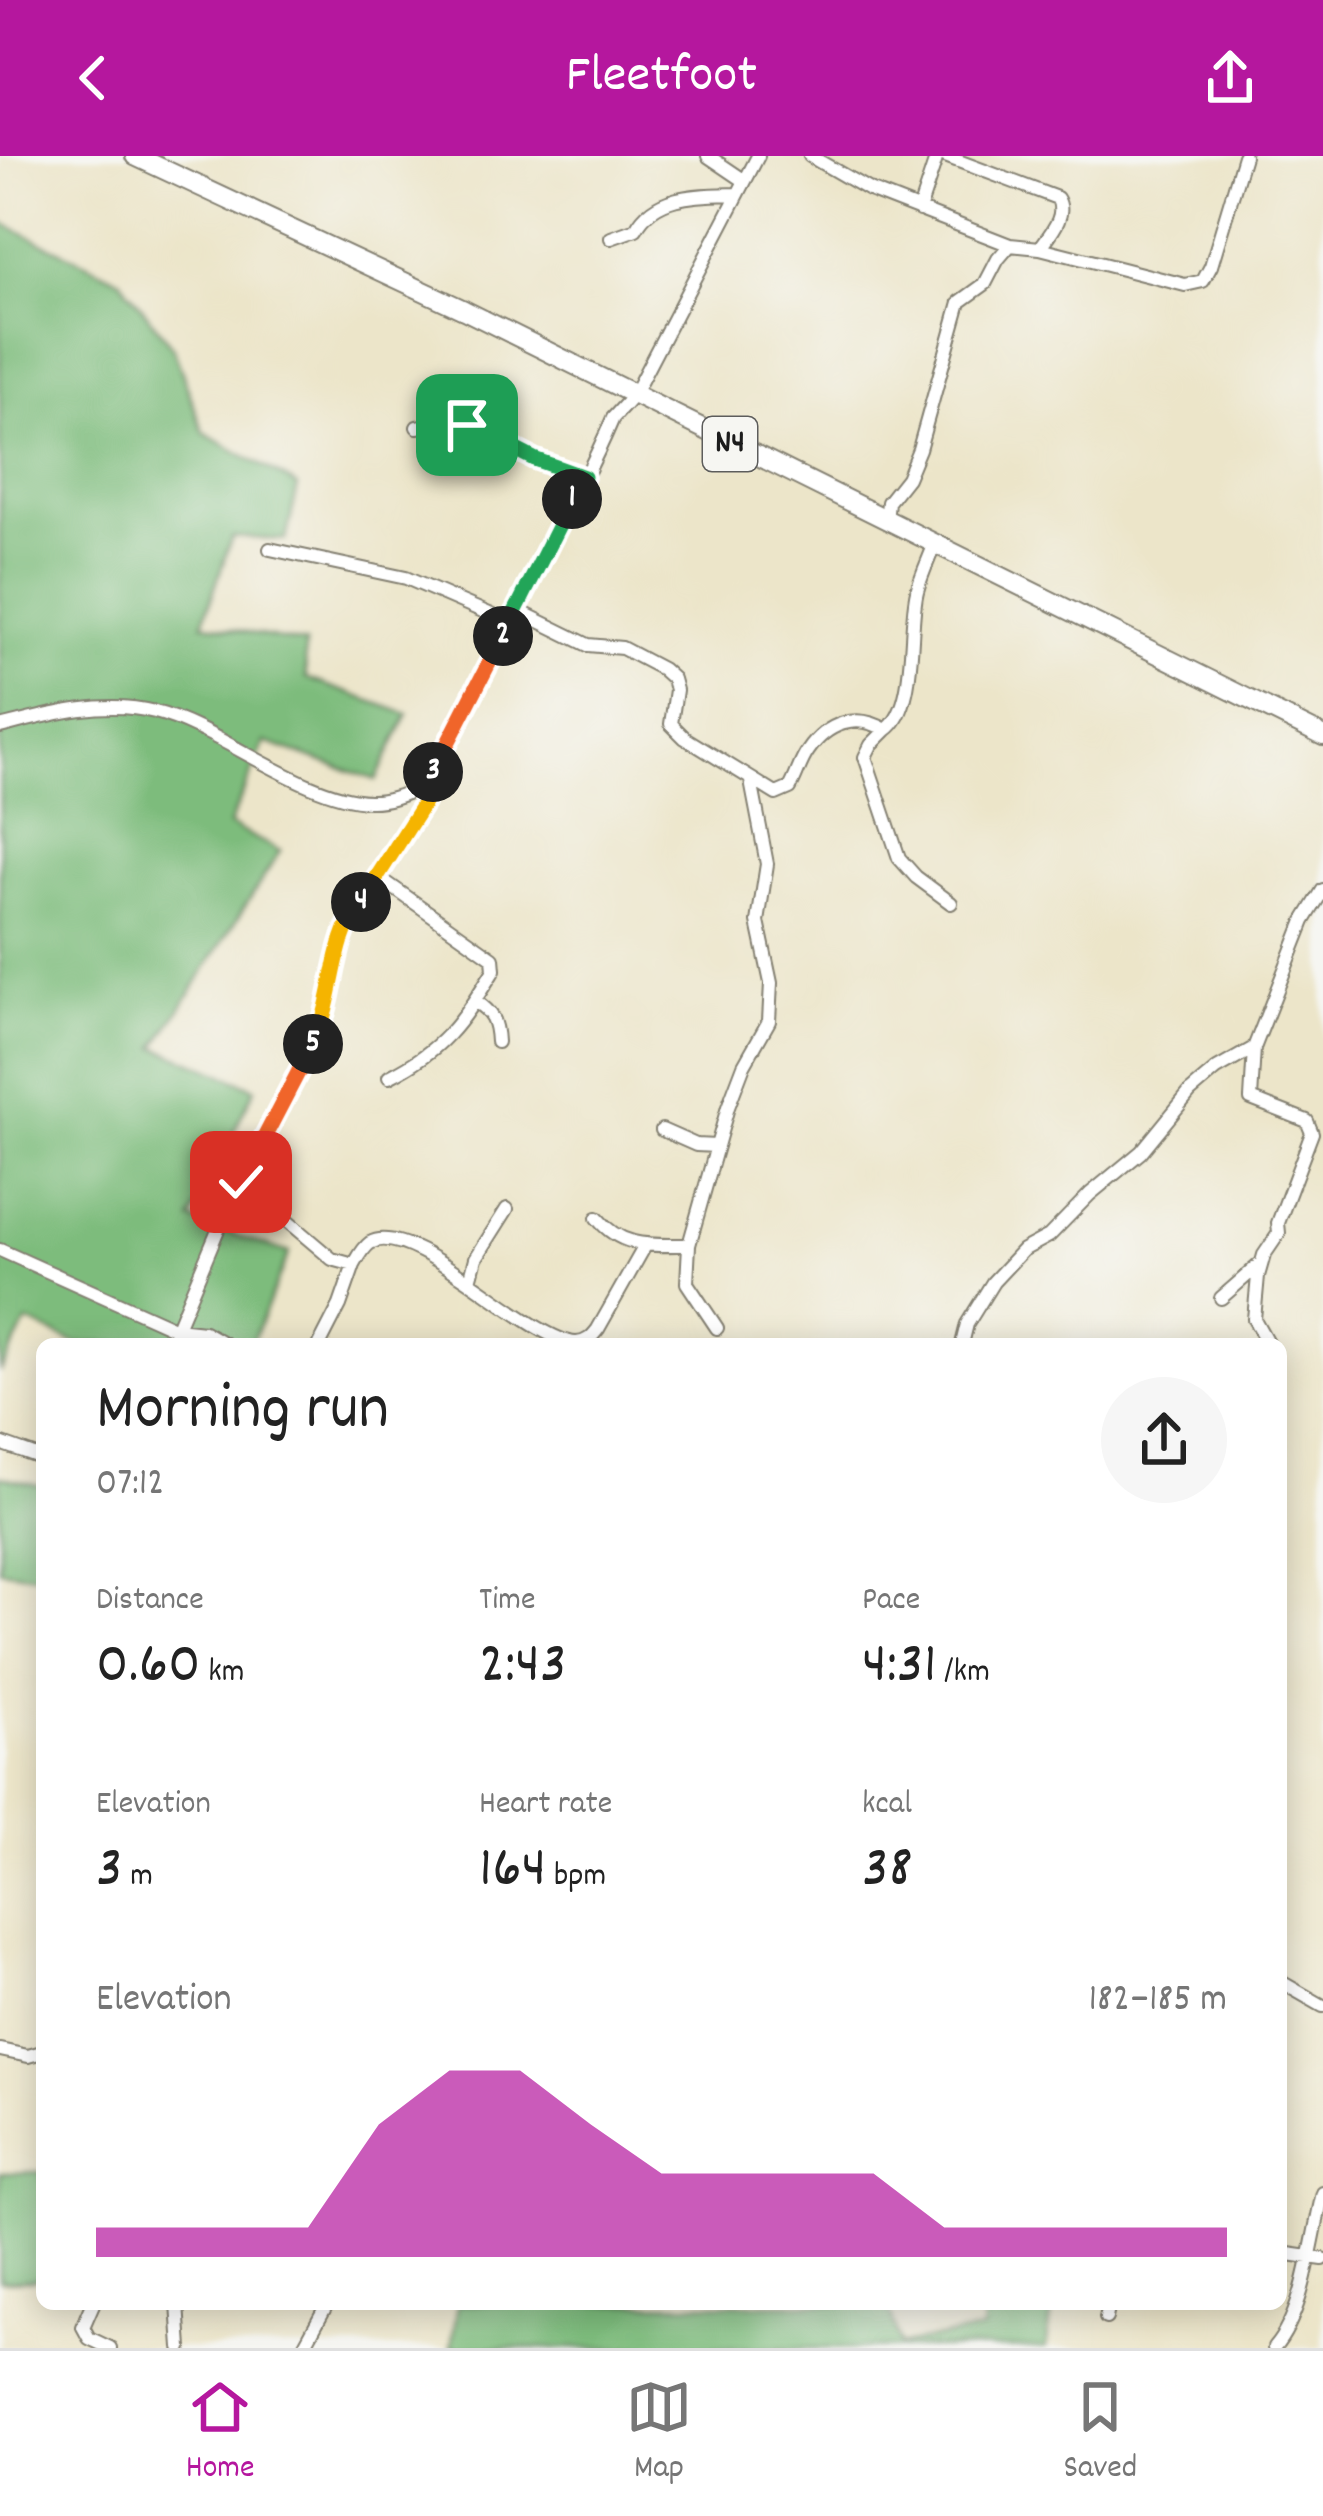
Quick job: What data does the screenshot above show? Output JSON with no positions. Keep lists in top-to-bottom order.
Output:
{
  "streets": {
    "highway": ["N4"]
  },
  "page": {
    "header": "Fleetfoot",
    "pins": [
      "1",
      "2",
      "3",
      "4",
      "5"
    ],
    "heading": ["Morning run", "07:12"],
    "stats": [
      ["Distance", "0.60 km"],
      ["Time", "2:43"],
      ["Pace", "4:31 /km"],
      ["Elevation", "3 m"],
      ["Heart rate", "164 bpm"],
      ["kcal", "38"]
    ],
    "chart": ["Elevation", "182–185 m"],
    "tabs": ["Home", "Map", "Saved"]
  }
}
